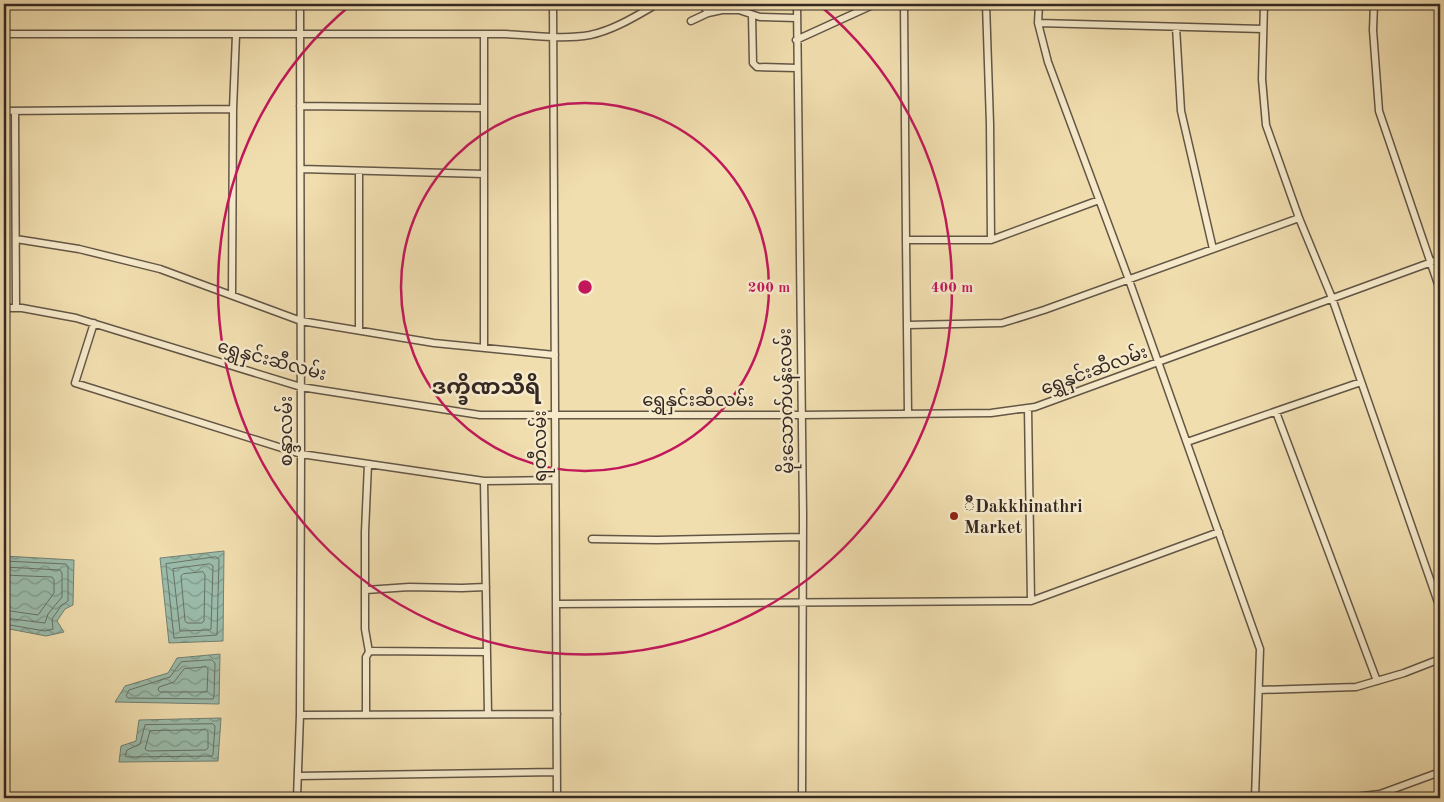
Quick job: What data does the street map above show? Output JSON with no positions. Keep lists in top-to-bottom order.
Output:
{
  "streets": {
    "street": [
      "ရွှေနှင်းဆီလမ်း",
      "မိုးသောက်ပန်းလမ်း",
      "စန္ဒာလမ်း",
      "ရတီလမ်း"
    ]
  },
  "crossings": [
    ["ရွှေနှင်းဆီလမ်း", "မိုးသောက်ပန်းလမ်း"],
    ["ရွှေနှင်းဆီလမ်း", "စန္ဒာလမ်း"],
    ["ရွှေနှင်းဆီလမ်း", "ရတီလမ်း"]
  ],
  "districts": ["ဒက္ခိဏသီရိ"],
  "places": ["ီDakkhinathri Market"],
  "rings": ["200 m", "400 m"]
}
